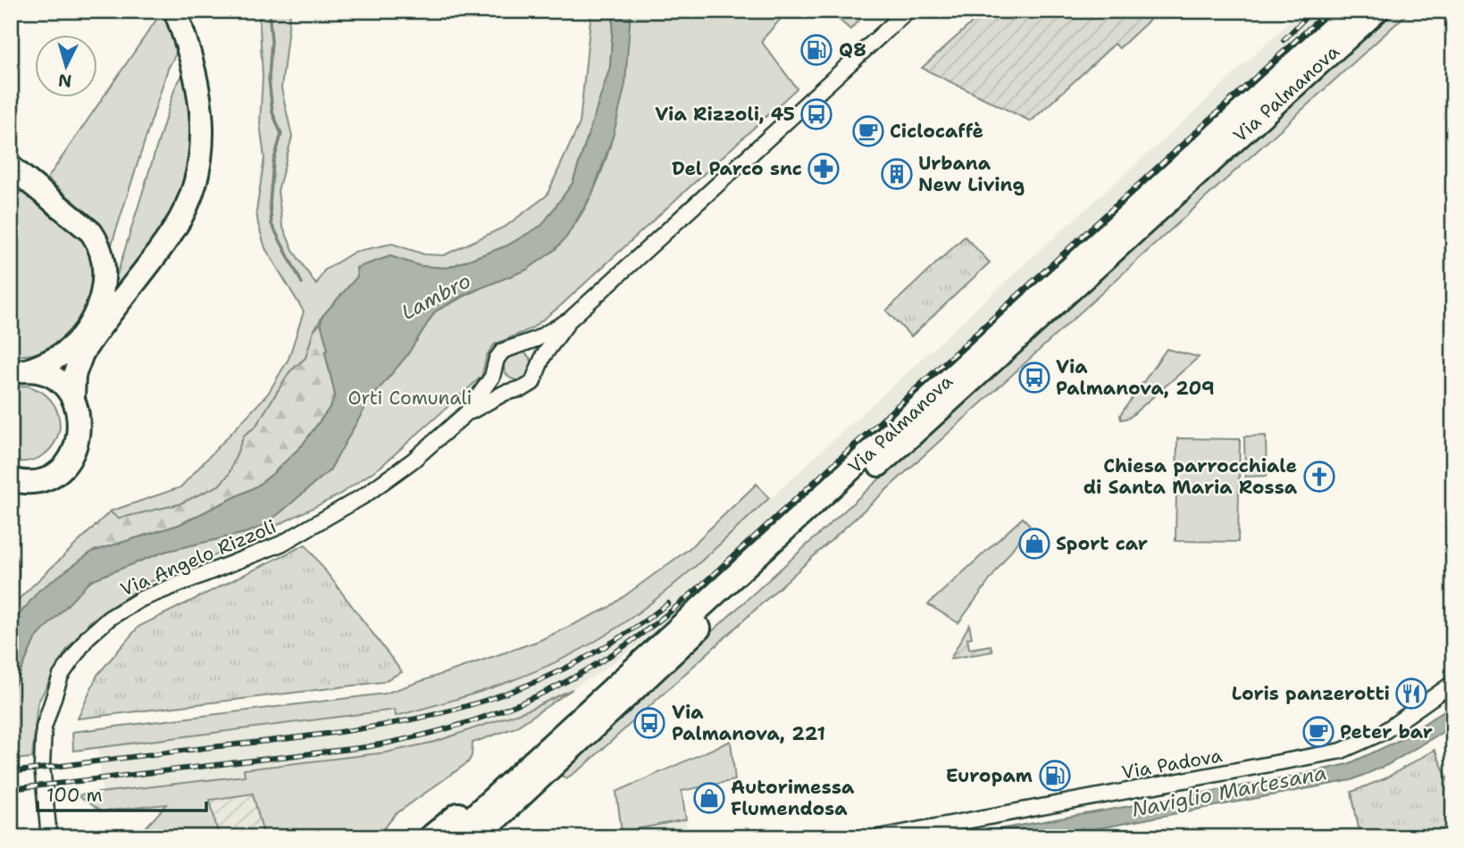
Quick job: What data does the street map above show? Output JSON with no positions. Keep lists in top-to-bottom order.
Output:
{
  "streets": {
    "highway": ["Via Palmanova"],
    "street": ["Via Angelo Rizzoli", "Via Padova"]
  },
  "water": ["Lambro", "Naviglio Martesana"],
  "parks": ["Orti Comunali"],
  "places": {
    "fuel station": ["Q8", "Europam"],
    "bus stop": ["Via Rizzoli, 45", "Via Palmanova, 209", "Via Palmanova, 221"],
    "cafe": ["Ciclocaffè", "Peter bar"],
    "pharmacy": ["Del Parco snc"],
    "building": ["Urbana New Living"],
    "church": ["Chiesa parrocchiale di Santa Maria Rossa"],
    "shop": ["Sport car", "Autorimessa Flumendosa"],
    "restaurant": ["Loris panzerotti"]
  },
  "scale_bar": "100 m",
  "north": "bottom"
}
